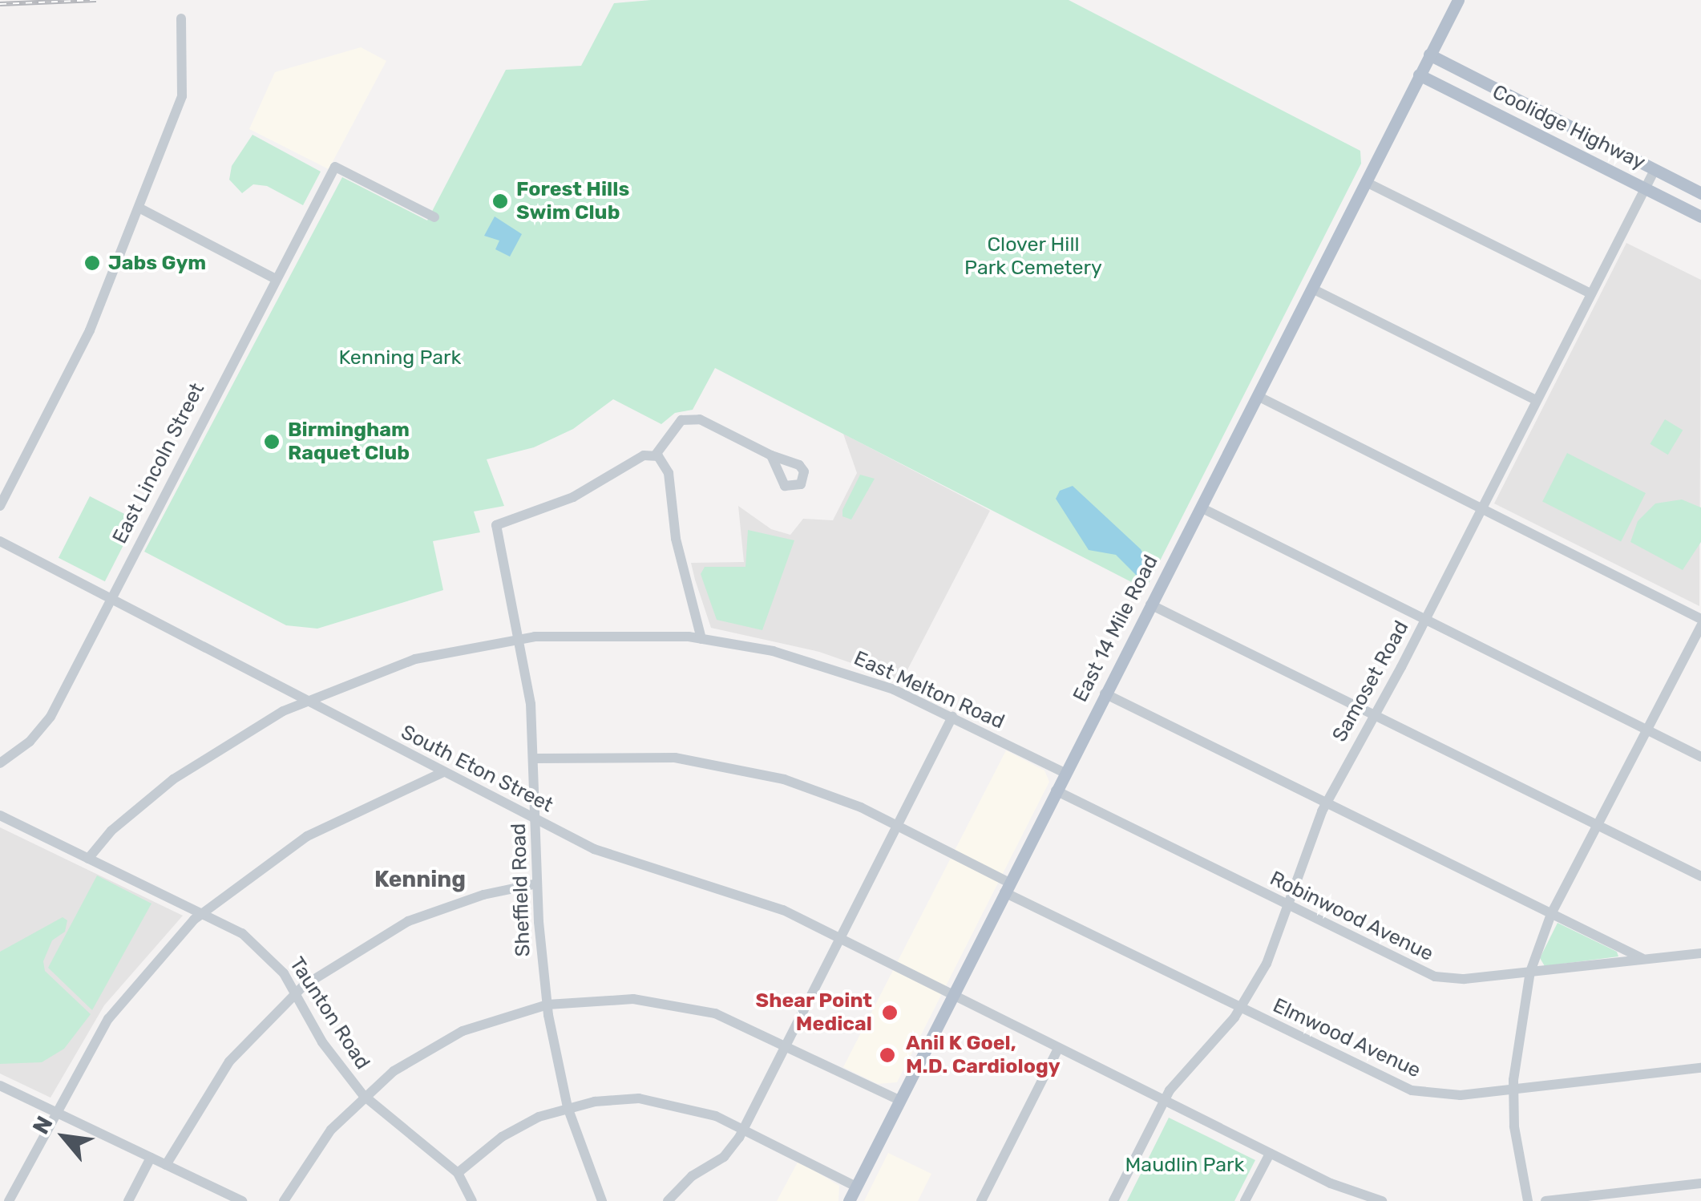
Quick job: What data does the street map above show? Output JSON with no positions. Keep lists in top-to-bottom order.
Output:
{
  "streets": {
    "main road": ["Coolidge Highway", "East 14 Mile Road"],
    "street": [
      "East Lincoln Street",
      "Samoset Road",
      "East Melton Road",
      "South Eton Street",
      "Sheffield Road",
      "Robinwood Avenue",
      "Taunton Road",
      "Elmwood Avenue"
    ]
  },
  "crossings": [
    ["Coolidge Highway", "East 14 Mile Road"],
    ["Coolidge Highway", "Samoset Road"],
    ["East Lincoln Street", "South Eton Street"],
    ["East 14 Mile Road", "East Melton Road"],
    ["East 14 Mile Road", "South Eton Street"],
    ["East 14 Mile Road", "Robinwood Avenue"],
    ["East 14 Mile Road", "Elmwood Avenue"],
    ["Samoset Road", "South Eton Street"],
    ["Samoset Road", "Robinwood Avenue"],
    ["Samoset Road", "Elmwood Avenue"],
    ["East Melton Road", "South Eton Street"],
    ["East Melton Road", "Sheffield Road"],
    ["East Melton Road", "Taunton Road"],
    ["South Eton Street", "Sheffield Road"],
    ["Sheffield Road", "Elmwood Avenue"]
  ],
  "districts": ["Kenning"],
  "parks": ["Clover Hill Park Cemetery", "Kenning Park", "Maudlin Park"],
  "places": [
    "Forest Hills Swim Club",
    "Jabs Gym",
    "Birmingham Raquet Club",
    "Shear Point Medical",
    "Anil K Goel, M.D. Cardiology"
  ],
  "north": "top left"
}
